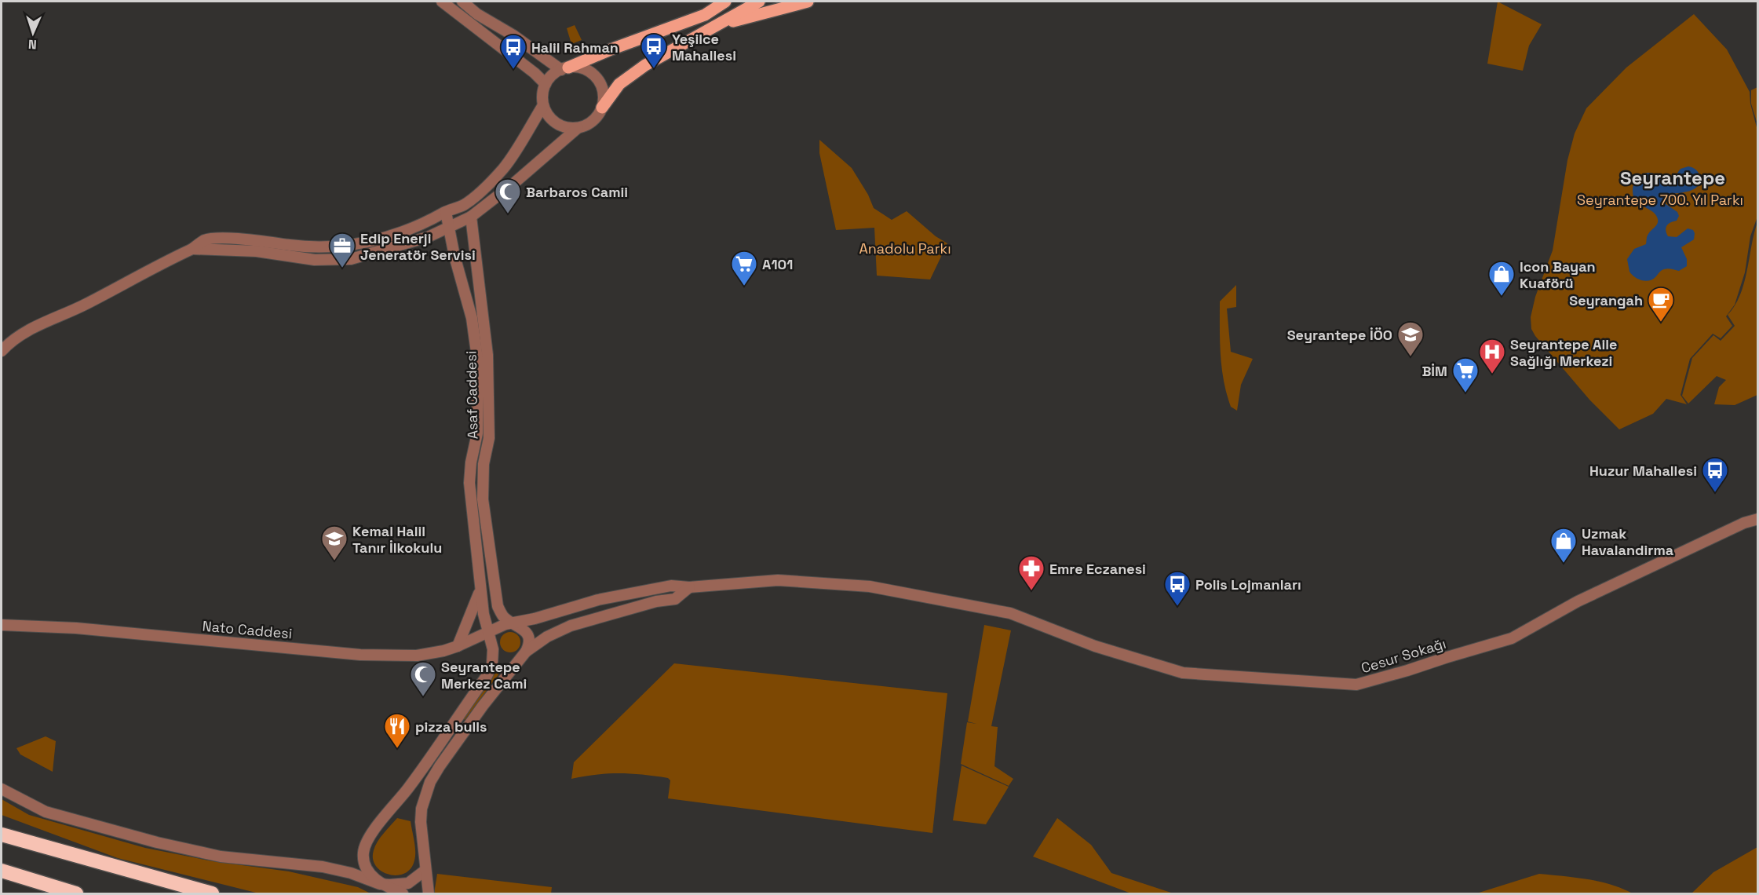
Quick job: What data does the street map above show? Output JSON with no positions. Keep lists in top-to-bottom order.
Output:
{
  "streets": {
    "street": ["Asaf Caddesi", "Nato Caddesi", "Cesur Sokağı"]
  },
  "crossings": [
    ["Asaf Caddesi", "Nato Caddesi"],
    ["Nato Caddesi", "Cesur Sokağı"]
  ],
  "districts": ["Seyrantepe"],
  "parks": ["Seyrantepe 700. Yıl Parkı", "Anadolu Parkı"],
  "places": {
    "bus stop": [
      "Yeşilce Mahallesi",
      "Halil Rahman",
      "Huzur Mahallesi",
      "Polis Lojmanları"
    ],
    "mosque": ["Barbaros Camii", "Seyrantepe Merkez Cami"],
    "office": ["Edip Enerji Jeneratör Servisi"],
    "supermarket": ["A101", "BİM"],
    "shop": ["Icon Bayan Kuaförü", "Uzmak Havalandirma"],
    "cafe": ["Seyrangah"],
    "school or university": ["Seyrantepe İÖO", "Kemal Halil Tanır İlkokulu"],
    "hospital": ["Seyrantepe Aile Sağlığı Merkezi"],
    "pharmacy": ["Emre Eczanesi"],
    "restaurant": ["pizza bulls"]
  },
  "north": "bottom"
}
